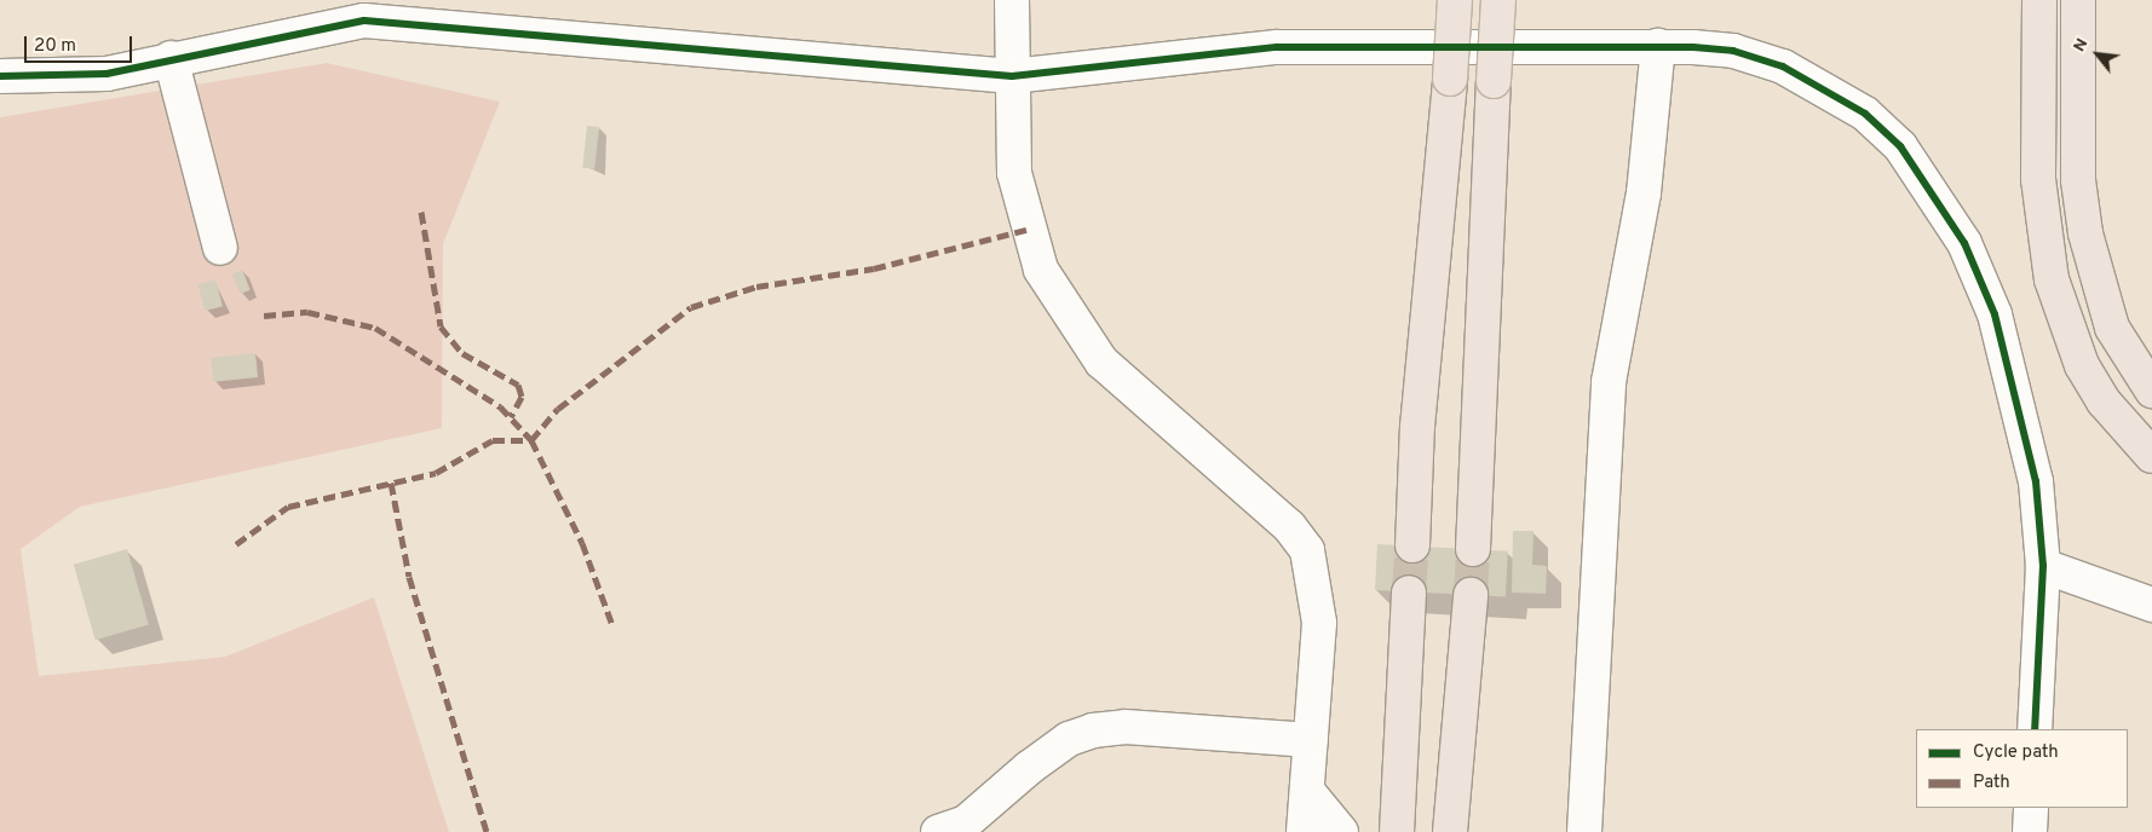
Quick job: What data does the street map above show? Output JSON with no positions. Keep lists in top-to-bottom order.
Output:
{
  "legend": ["Cycle path", "Path"],
  "scale_bar": "20 m",
  "north": "top left"
}
